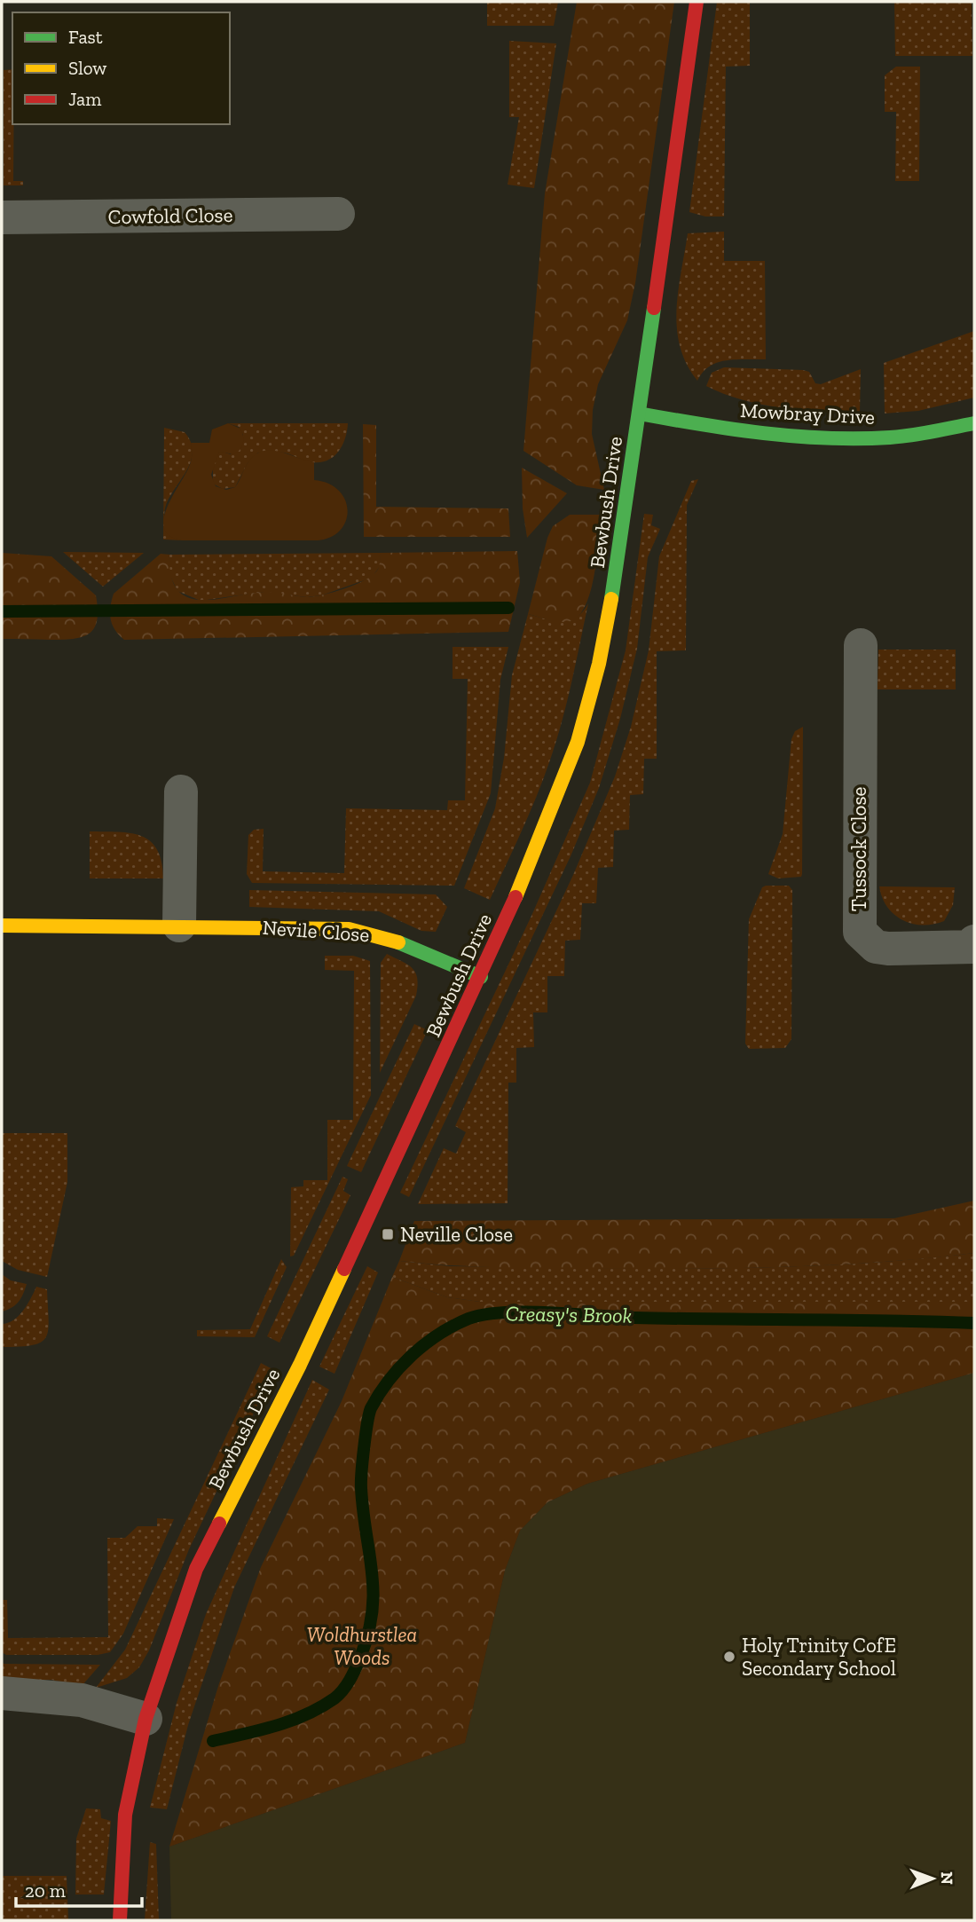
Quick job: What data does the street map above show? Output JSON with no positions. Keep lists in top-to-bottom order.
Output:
{
  "streets": {
    "street": [
      "Cowfold Close",
      "Mowbray Drive",
      "Bewbush Drive",
      "Tussock Close",
      "Nevile Close"
    ]
  },
  "crossings": [
    ["Mowbray Drive", "Bewbush Drive"],
    ["Bewbush Drive", "Nevile Close"]
  ],
  "water": ["Creasy's Brook"],
  "parks": ["Woldhurstlea Woods"],
  "places": {
    "transit": ["Neville Close"],
    "other": ["Holy Trinity CofE Secondary School"]
  },
  "legend": ["Fast", "Slow", "Jam"],
  "scale_bar": "20 m",
  "north": "right"
}
